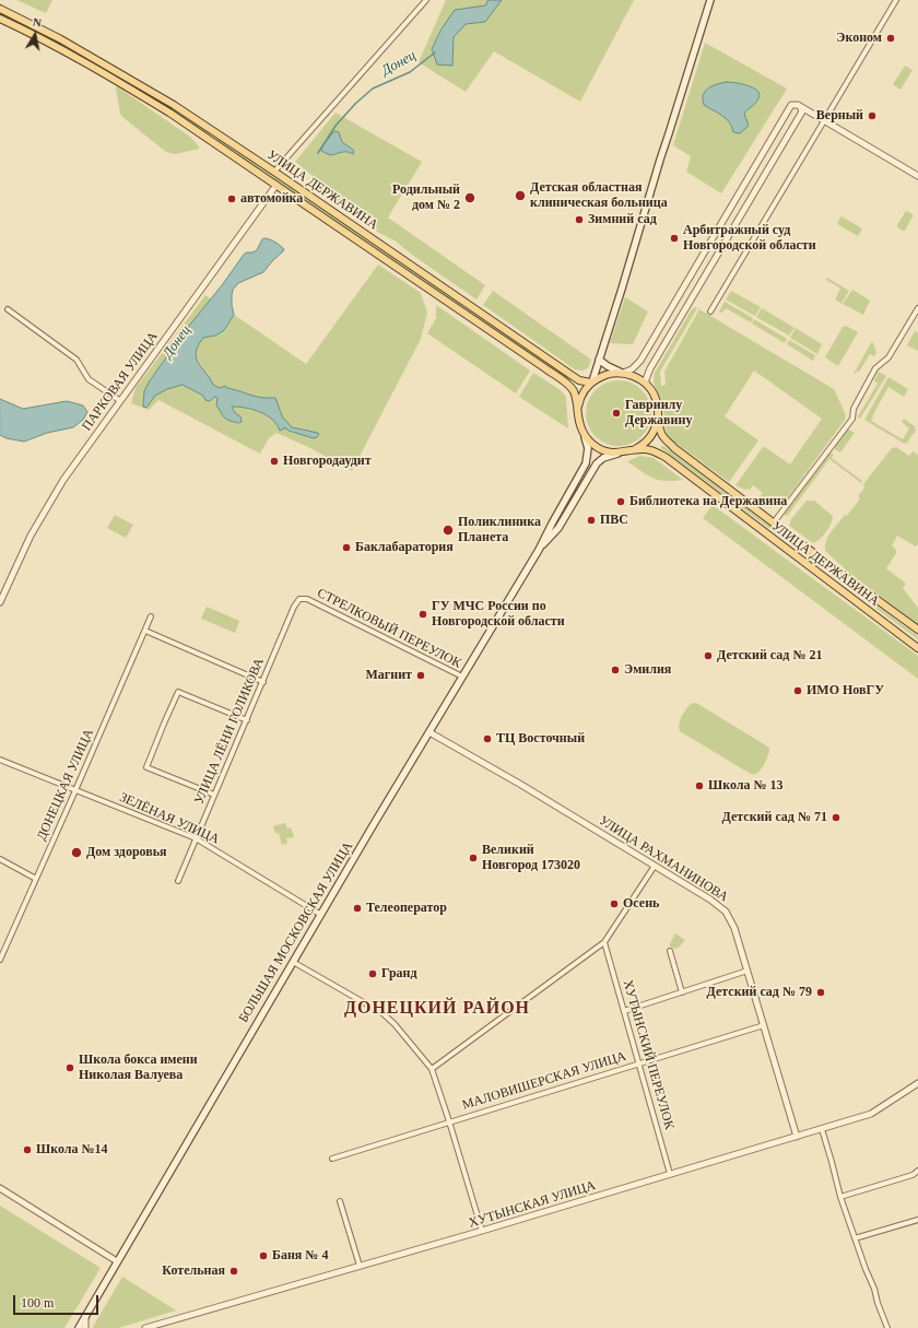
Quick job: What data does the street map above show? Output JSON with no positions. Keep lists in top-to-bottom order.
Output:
{
  "streets": {
    "main road": ["УЛИЦА ДЕРЖАВИНА", "БОЛЬШАЯ МОСКОВСКАЯ УЛИЦА"],
    "street": [
      "ПАРКОВАЯ УЛИЦА",
      "СТРЕЛКОВЫЙ ПЕРЕУЛОК",
      "УЛИЦА ЛЁНИ ГОЛИКОВА",
      "ДОНЕЦКАЯ УЛИЦА",
      "ЗЕЛЁНАЯ УЛИЦА",
      "УЛИЦА РАХМАНИНОВА",
      "ХУТЫНСКИЙ ПЕРЕУЛОК",
      "МАЛОВИШЕРСКАЯ УЛИЦА",
      "ХУТЫНСКАЯ УЛИЦА"
    ]
  },
  "crossings": [
    ["УЛИЦА ДЕРЖАВИНА", "ПАРКОВАЯ УЛИЦА"],
    ["УЛИЦА ДЕРЖАВИНА", "БОЛЬШАЯ МОСКОВСКАЯ УЛИЦА"],
    ["СТРЕЛКОВЫЙ ПЕРЕУЛОК", "УЛИЦА ЛЁНИ ГОЛИКОВА"],
    ["СТРЕЛКОВЫЙ ПЕРЕУЛОК", "БОЛЬШАЯ МОСКОВСКАЯ УЛИЦА"],
    ["УЛИЦА ЛЁНИ ГОЛИКОВА", "ЗЕЛЁНАЯ УЛИЦА"],
    ["ДОНЕЦКАЯ УЛИЦА", "ЗЕЛЁНАЯ УЛИЦА"],
    ["ЗЕЛЁНАЯ УЛИЦА", "БОЛЬШАЯ МОСКОВСКАЯ УЛИЦА"],
    ["УЛИЦА РАХМАНИНОВА", "БОЛЬШАЯ МОСКОВСКАЯ УЛИЦА"],
    ["УЛИЦА РАХМАНИНОВА", "МАЛОВИШЕРСКАЯ УЛИЦА"],
    ["УЛИЦА РАХМАНИНОВА", "ХУТЫНСКАЯ УЛИЦА"],
    ["ХУТЫНСКИЙ ПЕРЕУЛОК", "МАЛОВИШЕРСКАЯ УЛИЦА"],
    ["ХУТЫНСКИЙ ПЕРЕУЛОК", "ХУТЫНСКАЯ УЛИЦА"]
  ],
  "districts": ["ДОНЕЦКИЙ РАЙОН"],
  "water": ["Донец"],
  "places": [
    "Эконом",
    "Верный",
    "Детская областная клиническая больница",
    "Родильный дом № 2",
    "автомойка",
    "Зимний сад",
    "Арбитражный суд Новгородской области",
    "Гавриилу Державину",
    "Новгородаудит",
    "Библиотека на Державина",
    "ПВС",
    "Поликлиника Планета",
    "Баклабаратория",
    "ГУ МЧС России по Новгородской области",
    "Детский сад № 21",
    "Эмилия",
    "Магнит",
    "ИМО НовГУ",
    "ТЦ Восточный",
    "Школа № 13",
    "Детский сад № 71",
    "Дом здоровья",
    "Великий Новгород 173020",
    "Осень",
    "Телеоператор",
    "Гранд",
    "Детский сад № 79",
    "Школа бокса имени Николая Валуева",
    "Школа №14",
    "Баня № 4",
    "Котельная"
  ],
  "scale_bar": "100 m",
  "north": "top"
}
